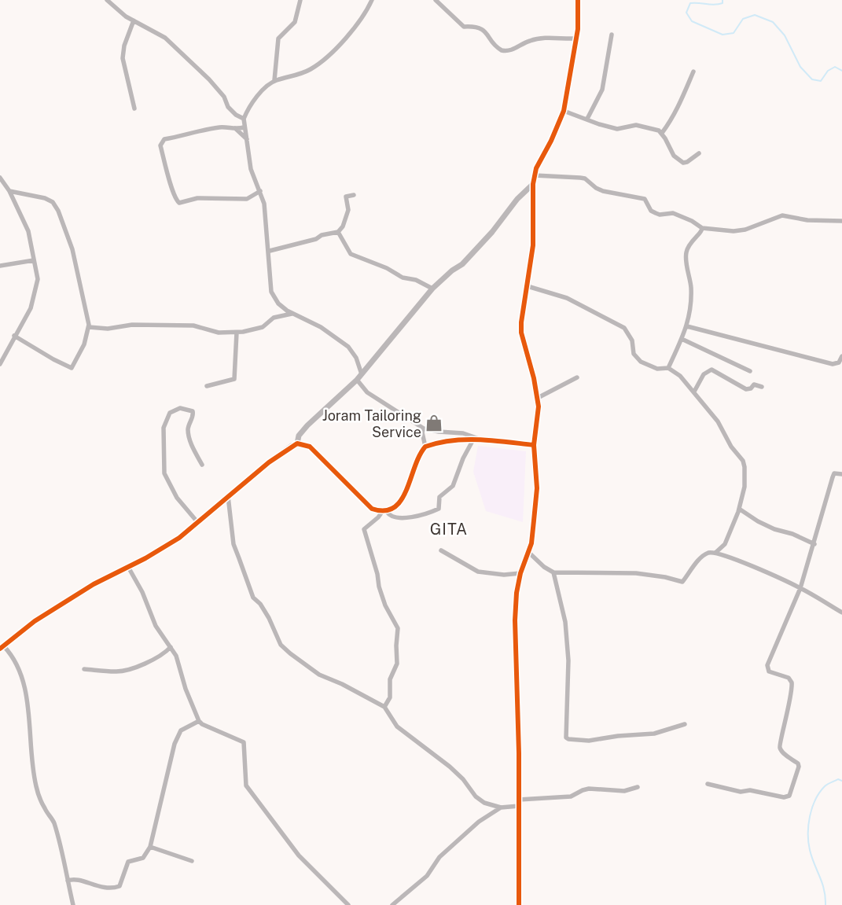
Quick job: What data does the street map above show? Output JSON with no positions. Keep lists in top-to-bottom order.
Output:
{
  "districts": ["GITA"],
  "places": {
    "shop": ["Joram Tailoring Service"]
  }
}
